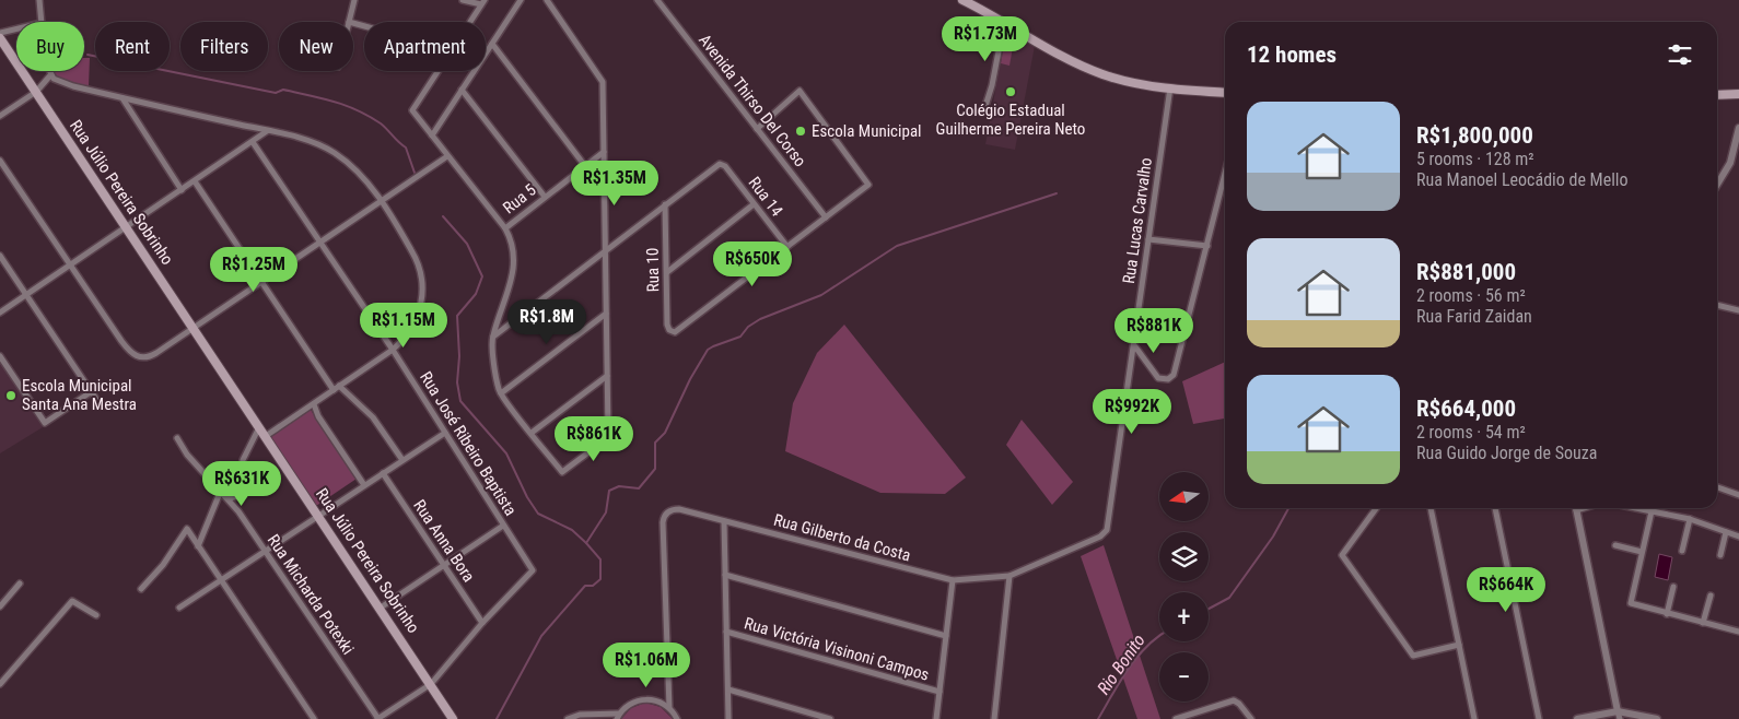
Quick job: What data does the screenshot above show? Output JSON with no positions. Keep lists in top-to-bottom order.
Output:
{
  "streets": {
    "main road": ["Rua Júlio Pereira Sobrinho"],
    "street": [
      "Avenida Thirso Del Corso",
      "Rua 14",
      "Rua 5",
      "Rua Lucas Carvalho",
      "Rua 10",
      "Rua José Ribeiro Baptista",
      "Rua Gilberto da Costa",
      "Rua Anna Bora",
      "Rua Micharda Potexki",
      "Rua Victória Visinoni Campos"
    ]
  },
  "crossings": [
    ["Rua 14", "Rua 10"],
    ["Rua Lucas Carvalho", "Rua Gilberto da Costa"],
    ["Rua José Ribeiro Baptista", "Rua Anna Bora"]
  ],
  "water": ["Rio Bonito"],
  "places": ["Colégio Estadual Guilherme Pereira Neto", "Escola Municipal", "Escola Municipal Santa Ana Mestra"],
  "north": "left",
  "page": {
    "price": [
      "R$1.73M",
      "R$1.35M",
      "R$650K",
      "R$1.25M",
      "R$1.8M",
      "R$1.15M",
      "R$881K",
      "R$992K",
      "R$861K",
      "R$631K",
      "R$664K",
      "R$1.06M"
    ],
    "chip": [
      "Buy",
      "Rent",
      "Filters",
      "New",
      "Apartment"
    ],
    "heading": "12 homes",
    "list": [
      {
        "name": "R$1,800,000",
        "note": "5 rooms · 128 m² · Rua Manoel Leocádio de Mello"
      },
      {
        "name": "R$881,000",
        "note": "2 rooms · 56 m² · Rua Farid Zaidan"
      },
      {
        "name": "R$664,000",
        "note": "2 rooms · 54 m² · Rua Guido Jorge de Souza"
      }
    ],
    "map_buttons": ["+", "−"]
  }
}
